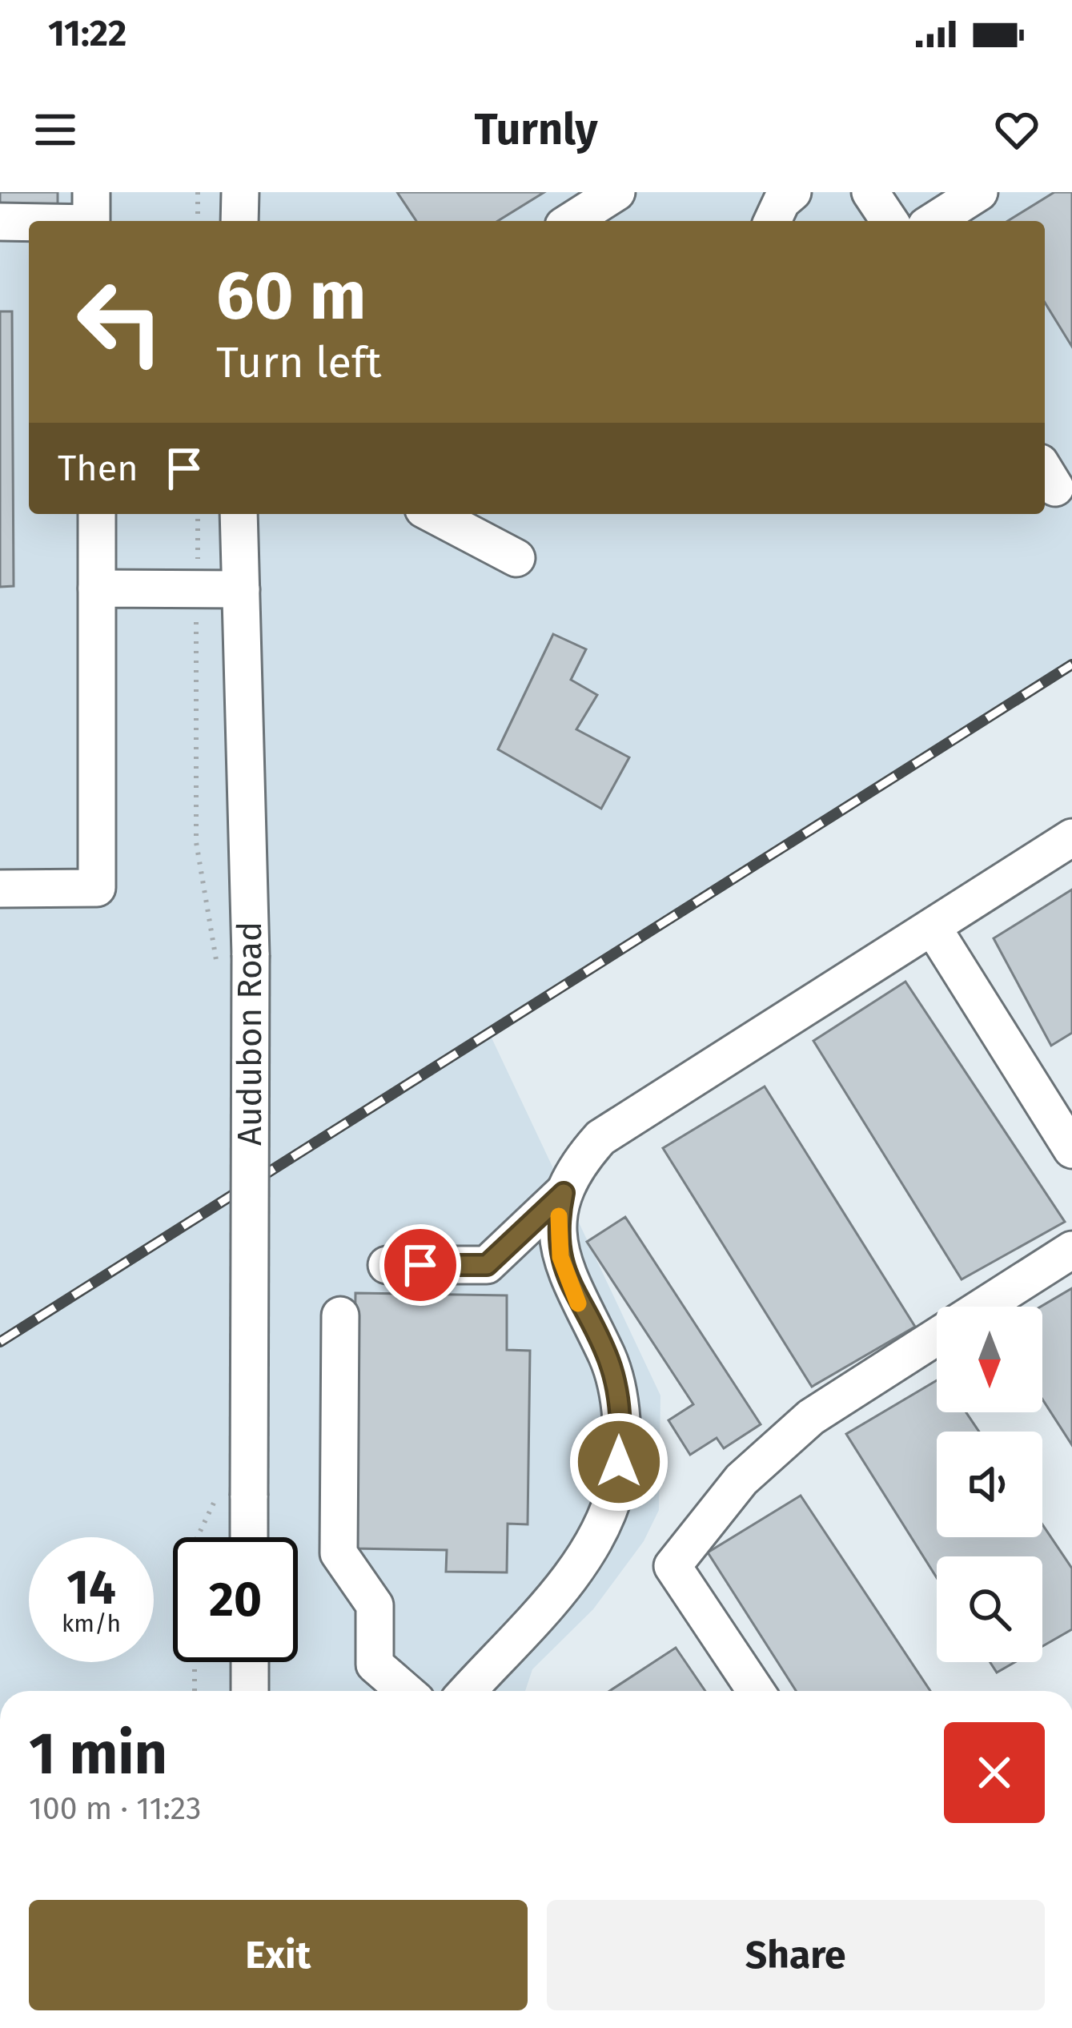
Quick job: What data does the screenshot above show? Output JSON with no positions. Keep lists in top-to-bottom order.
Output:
{
  "streets": {
    "street": ["Audubon Road"]
  },
  "north": "bottom",
  "page": {
    "status": "11:22",
    "header": "Turnly",
    "turn": ["60 m", "Turn left"],
    "then": "Then",
    "speed": "14 km/h",
    "limit": "20",
    "heading": ["1 min", "100 m · 11:23"],
    "buttons": ["Exit", "Share"]
  }
}
